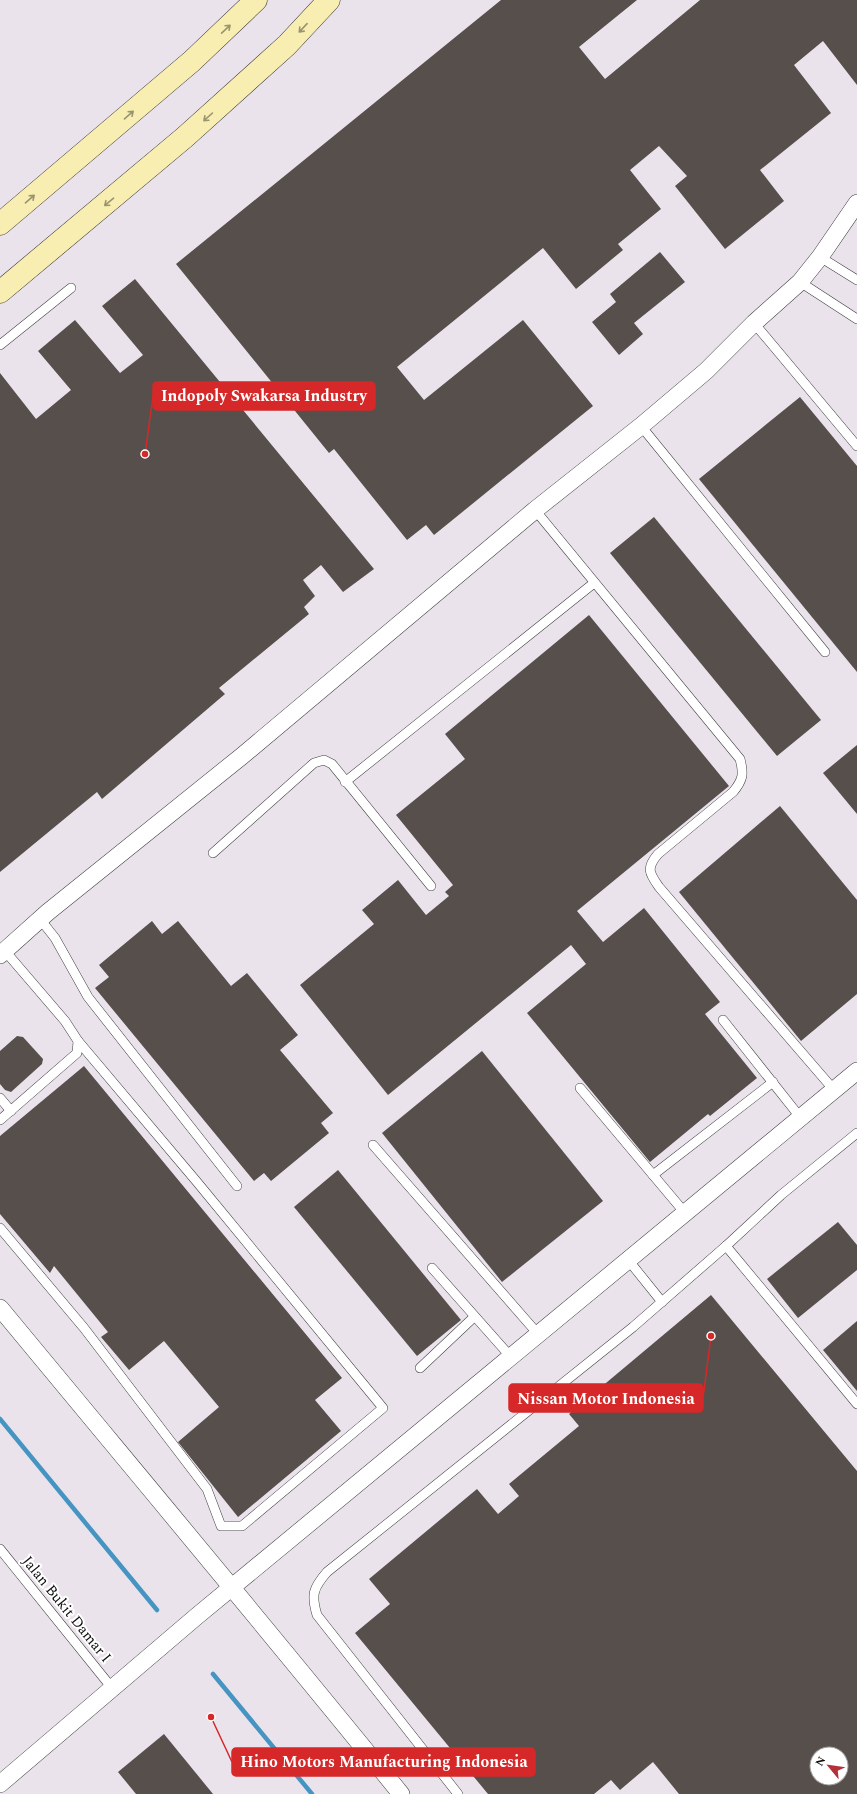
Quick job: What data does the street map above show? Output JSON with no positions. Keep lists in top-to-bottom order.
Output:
{
  "streets": {
    "lane": ["Jalan Bukit Damar I"]
  },
  "places": ["Indopoly Swakarsa Industry", "Nissan Motor Indonesia", "Hino Motors Manufacturing Indonesia"],
  "north": "top left"
}
